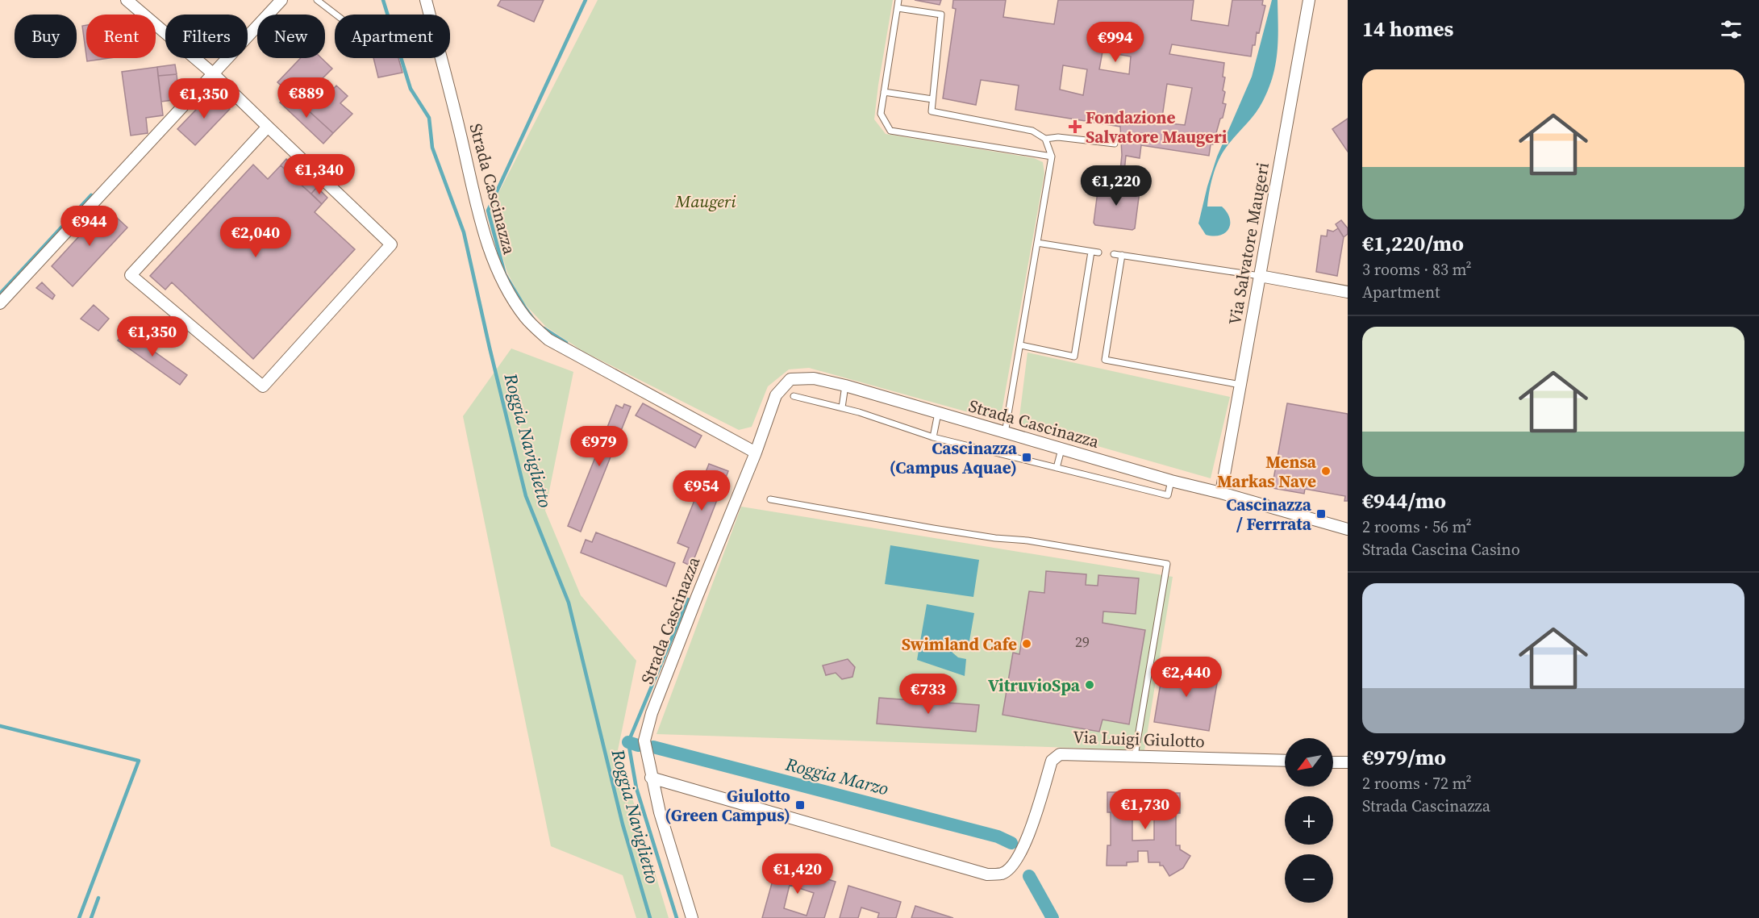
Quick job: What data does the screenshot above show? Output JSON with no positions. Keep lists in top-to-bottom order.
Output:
{
  "streets": {
    "street": ["Strada Cascinazza", "Via Salvatore Maugeri", "Via Luigi Giulotto"]
  },
  "crossings": [
    ["Strada Cascinazza", "Via Salvatore Maugeri"],
    ["Strada Cascinazza", "Via Luigi Giulotto"]
  ],
  "water": ["Roggia Naviglietto", "Roggia Marzo"],
  "parks": ["Maugeri"],
  "places": {
    "health": ["Fondazione Salvatore Maugeri"],
    "transit": ["Cascinazza (Campus Aquae)", "Cascinazza / Ferrrata", "Giulotto (Green Campus)"],
    "other": ["Mensa Markas Nave", "Swimland Cafe", "VitruvioSpa"]
  },
  "house_numbers": ["29"],
  "north": "bottom left",
  "page": {
    "heading": "14 homes",
    "chip": [
      "Buy",
      "Rent",
      "Filters",
      "New",
      "Apartment"
    ],
    "price": [
      "€994",
      "€889",
      "€1,350",
      "€1,340",
      "€1,220",
      "€944",
      "€2,040",
      "€1,350",
      "€979",
      "€954",
      "€2,440",
      "€733",
      "€1,730",
      "€1,420"
    ],
    "list": [
      {
        "name": "€1,220/mo",
        "note": "3 rooms · 83 m² · Apartment"
      },
      {
        "name": "€944/mo",
        "note": "2 rooms · 56 m² · Strada Cascina Casino"
      },
      {
        "name": "€979/mo",
        "note": "2 rooms · 72 m² · Strada Cascinazza"
      }
    ],
    "map_buttons": ["+", "−"]
  }
}
